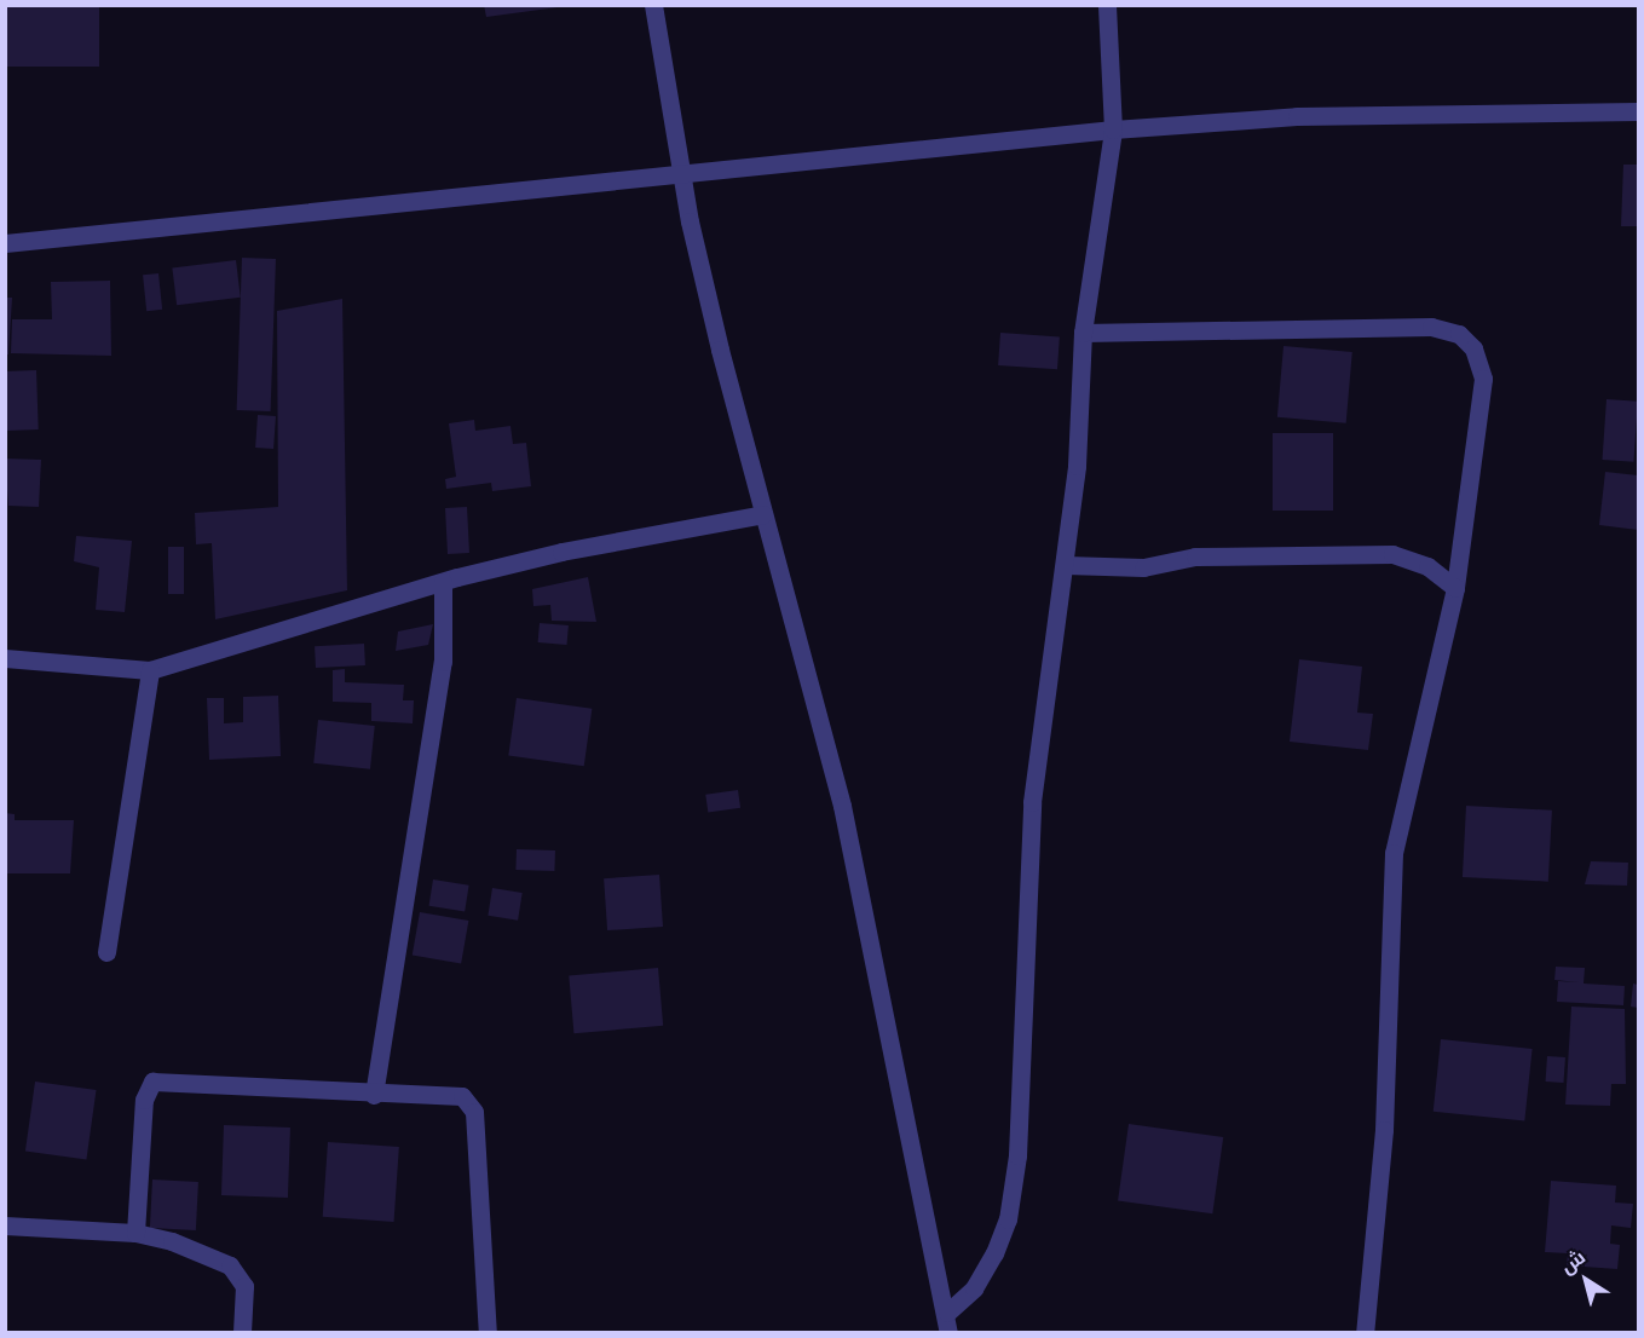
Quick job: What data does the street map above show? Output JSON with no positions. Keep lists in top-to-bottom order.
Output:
{
  "north": "top left"
}
